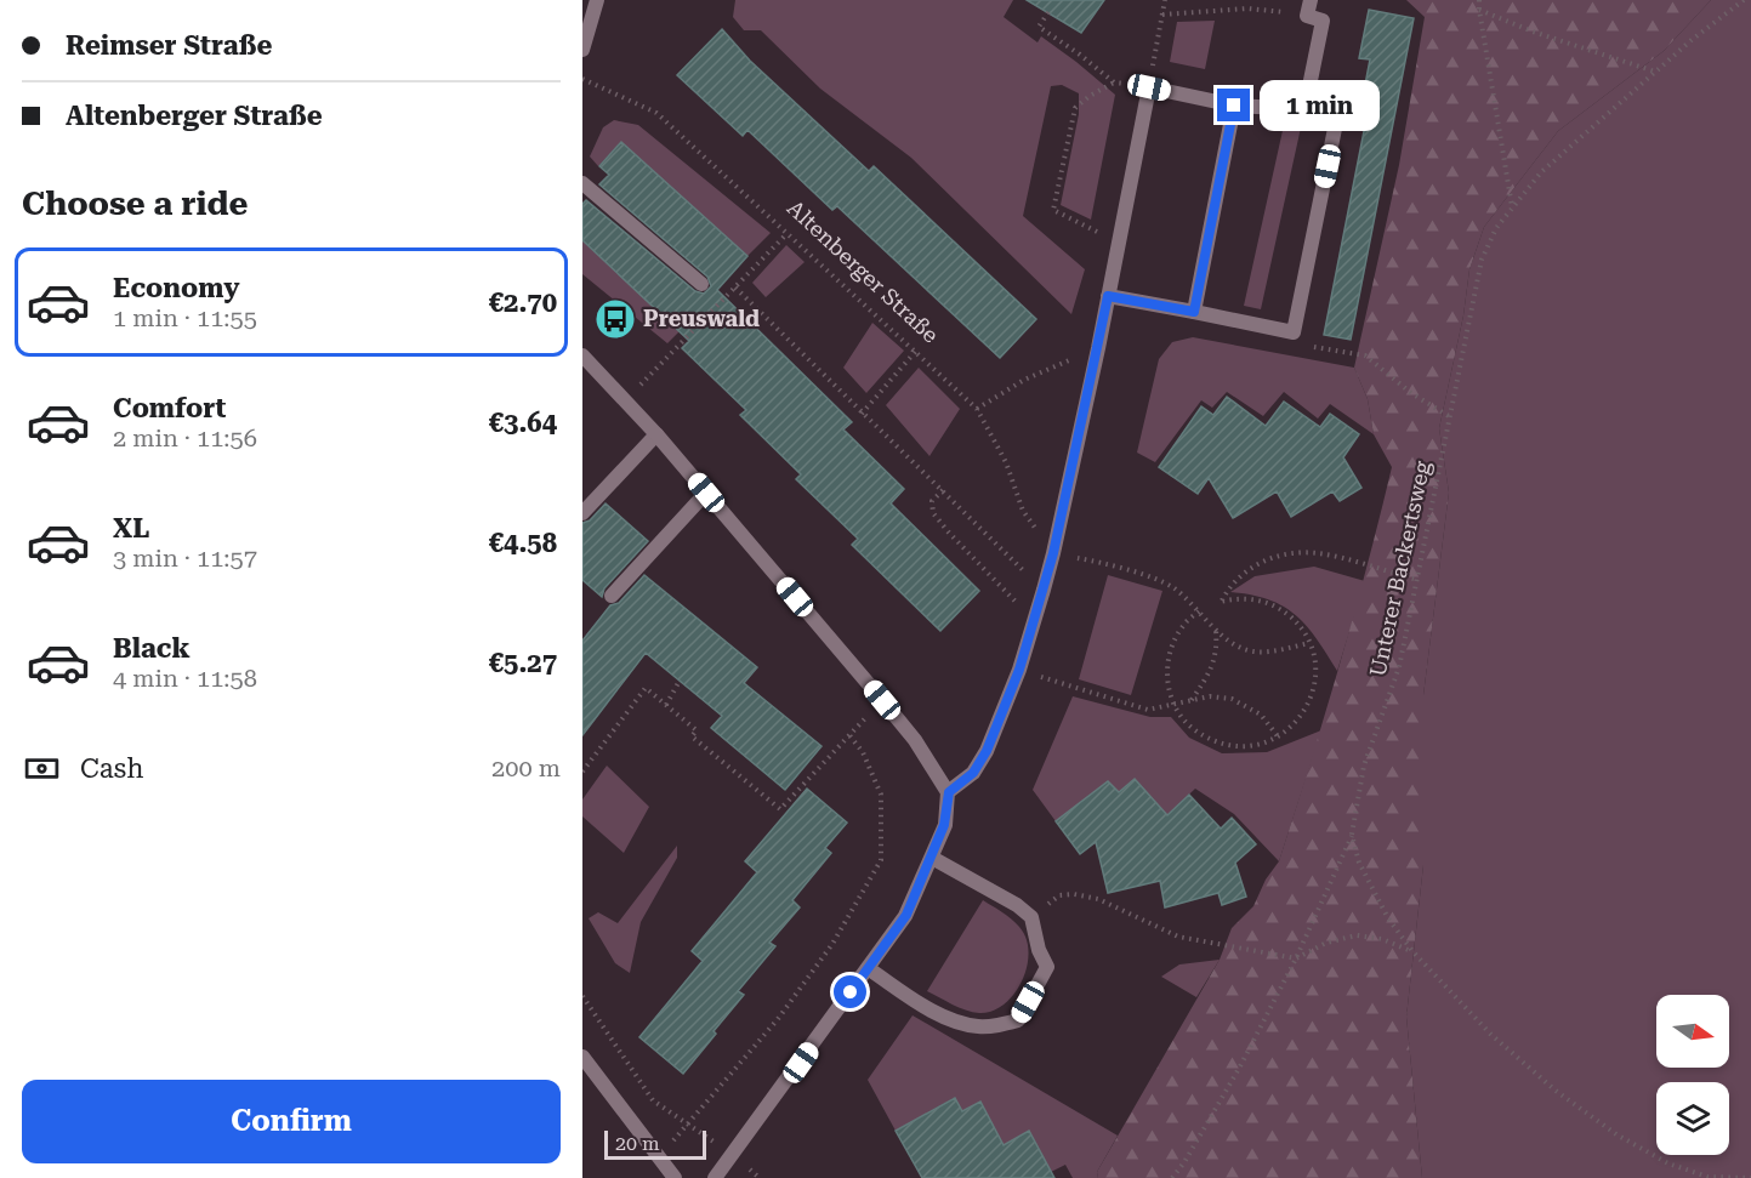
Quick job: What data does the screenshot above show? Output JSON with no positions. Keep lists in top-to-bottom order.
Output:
{
  "streets": {
    "path": ["Altenberger Straße", "Unterer Backertsweg"]
  },
  "places": {
    "bus stop": ["Preuswald"]
  },
  "scale_bar": "20 m",
  "north": "right",
  "page": {
    "banner": ["Reimser Straße", "Altenberger Straße"],
    "bubble": "1 min",
    "heading": "Choose a ride",
    "list": [
      {
        "name": "Economy",
        "note": "1 min · 11:55",
        "value": "€2.70"
      },
      {
        "name": "Comfort",
        "note": "2 min · 11:56",
        "value": "€3.64"
      },
      {
        "name": "XL",
        "note": "3 min · 11:57",
        "value": "€4.58"
      },
      {
        "name": "Black",
        "note": "4 min · 11:58",
        "value": "€5.27"
      }
    ],
    "pay": ["Cash", "200 m"],
    "buttons": "Confirm",
    "scale": "20 m"
  }
}
